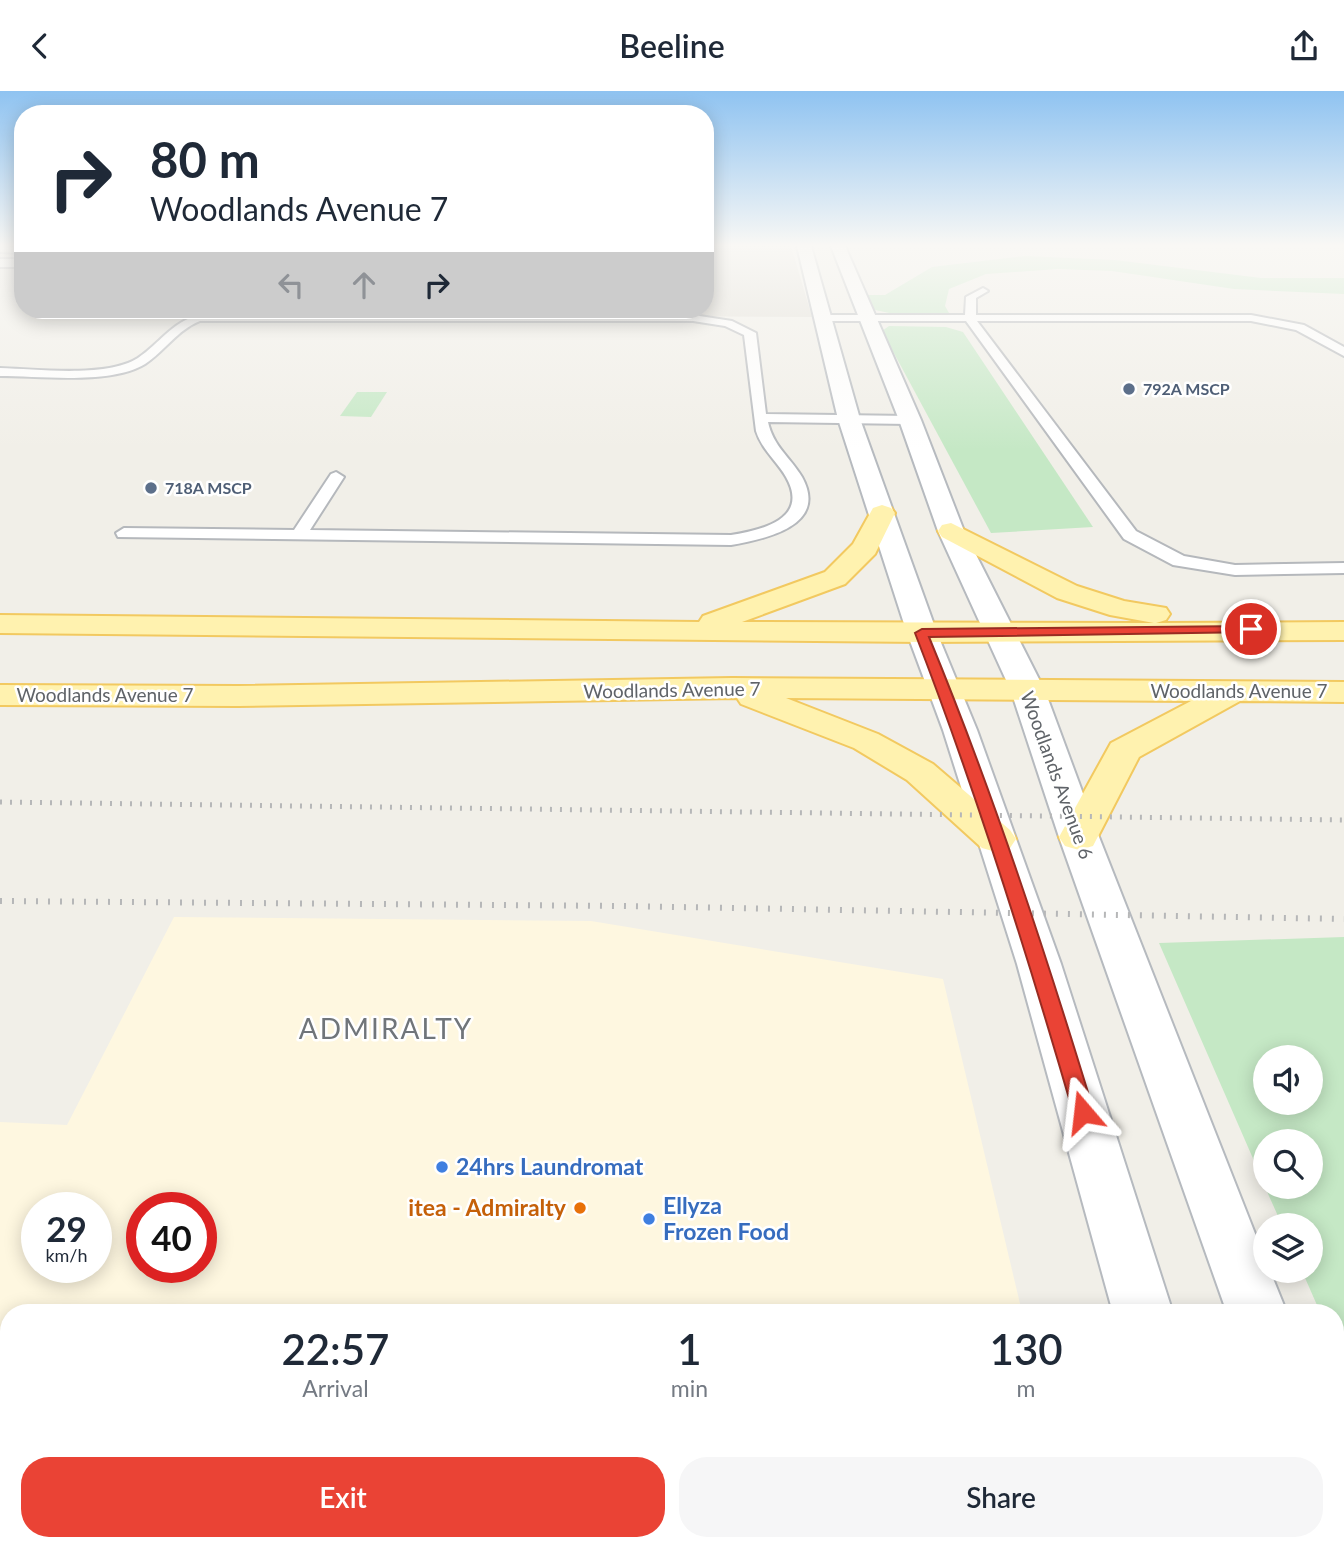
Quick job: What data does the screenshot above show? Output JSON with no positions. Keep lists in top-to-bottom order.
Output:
{
  "streets": {
    "main road": ["Woodlands Avenue 7"],
    "street": ["Woodlands Avenue 6"]
  },
  "crossings": [
    ["Woodlands Avenue 7", "Woodlands Avenue 6"]
  ],
  "districts": ["ADMIRALTY"],
  "places": [
    "792A MSCP",
    "718A MSCP",
    "24hrs Laundromat",
    "itea - Admiralty",
    "Ellyza Frozen Food"
  ],
  "page": {
    "header": "Beeline",
    "turn": ["80 m", "Woodlands Avenue 7"],
    "speed": "29 km/h",
    "limit": "40",
    "eta": [
      "22:57",
      "Arrival",
      "1",
      "min",
      "130",
      "m"
    ],
    "buttons": ["Exit", "Share"]
  }
}
